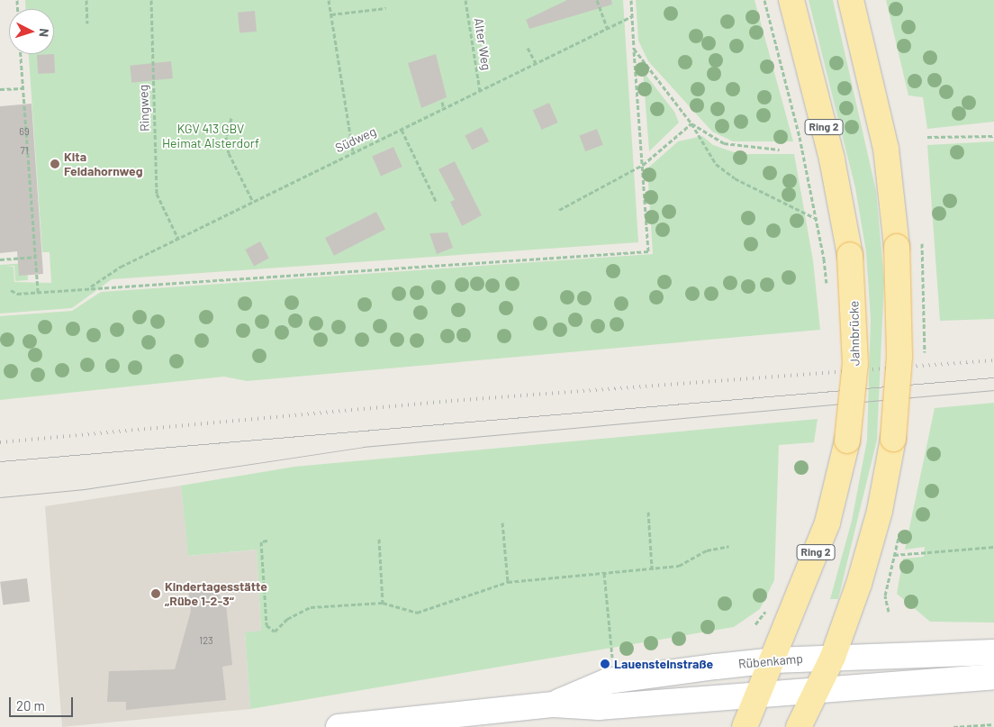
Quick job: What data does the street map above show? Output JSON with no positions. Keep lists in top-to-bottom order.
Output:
{
  "streets": {
    "main road": ["Ring 2", "Jahnbrücke"],
    "street": ["Rübenkamp"],
    "path": ["Alter Weg", "Ringweg", "Südweg"]
  },
  "crossings": [
    ["Alter Weg", "Südweg"],
    ["Ringweg", "Südweg"],
    ["Ring 2", "Jahnbrücke"],
    ["Ring 2", "Rübenkamp"],
    ["Jahnbrücke", "Rübenkamp"]
  ],
  "parks": ["KGV 413 GBV Heimat Alsterdorf"],
  "places": ["Kita Feldahornweg", "Kindertagesstätte „Rübe 1-2-3“", "Lauensteinstraße"],
  "house_numbers": ["69", "71", "123"],
  "scale_bar": "20 m",
  "north": "right"
}
